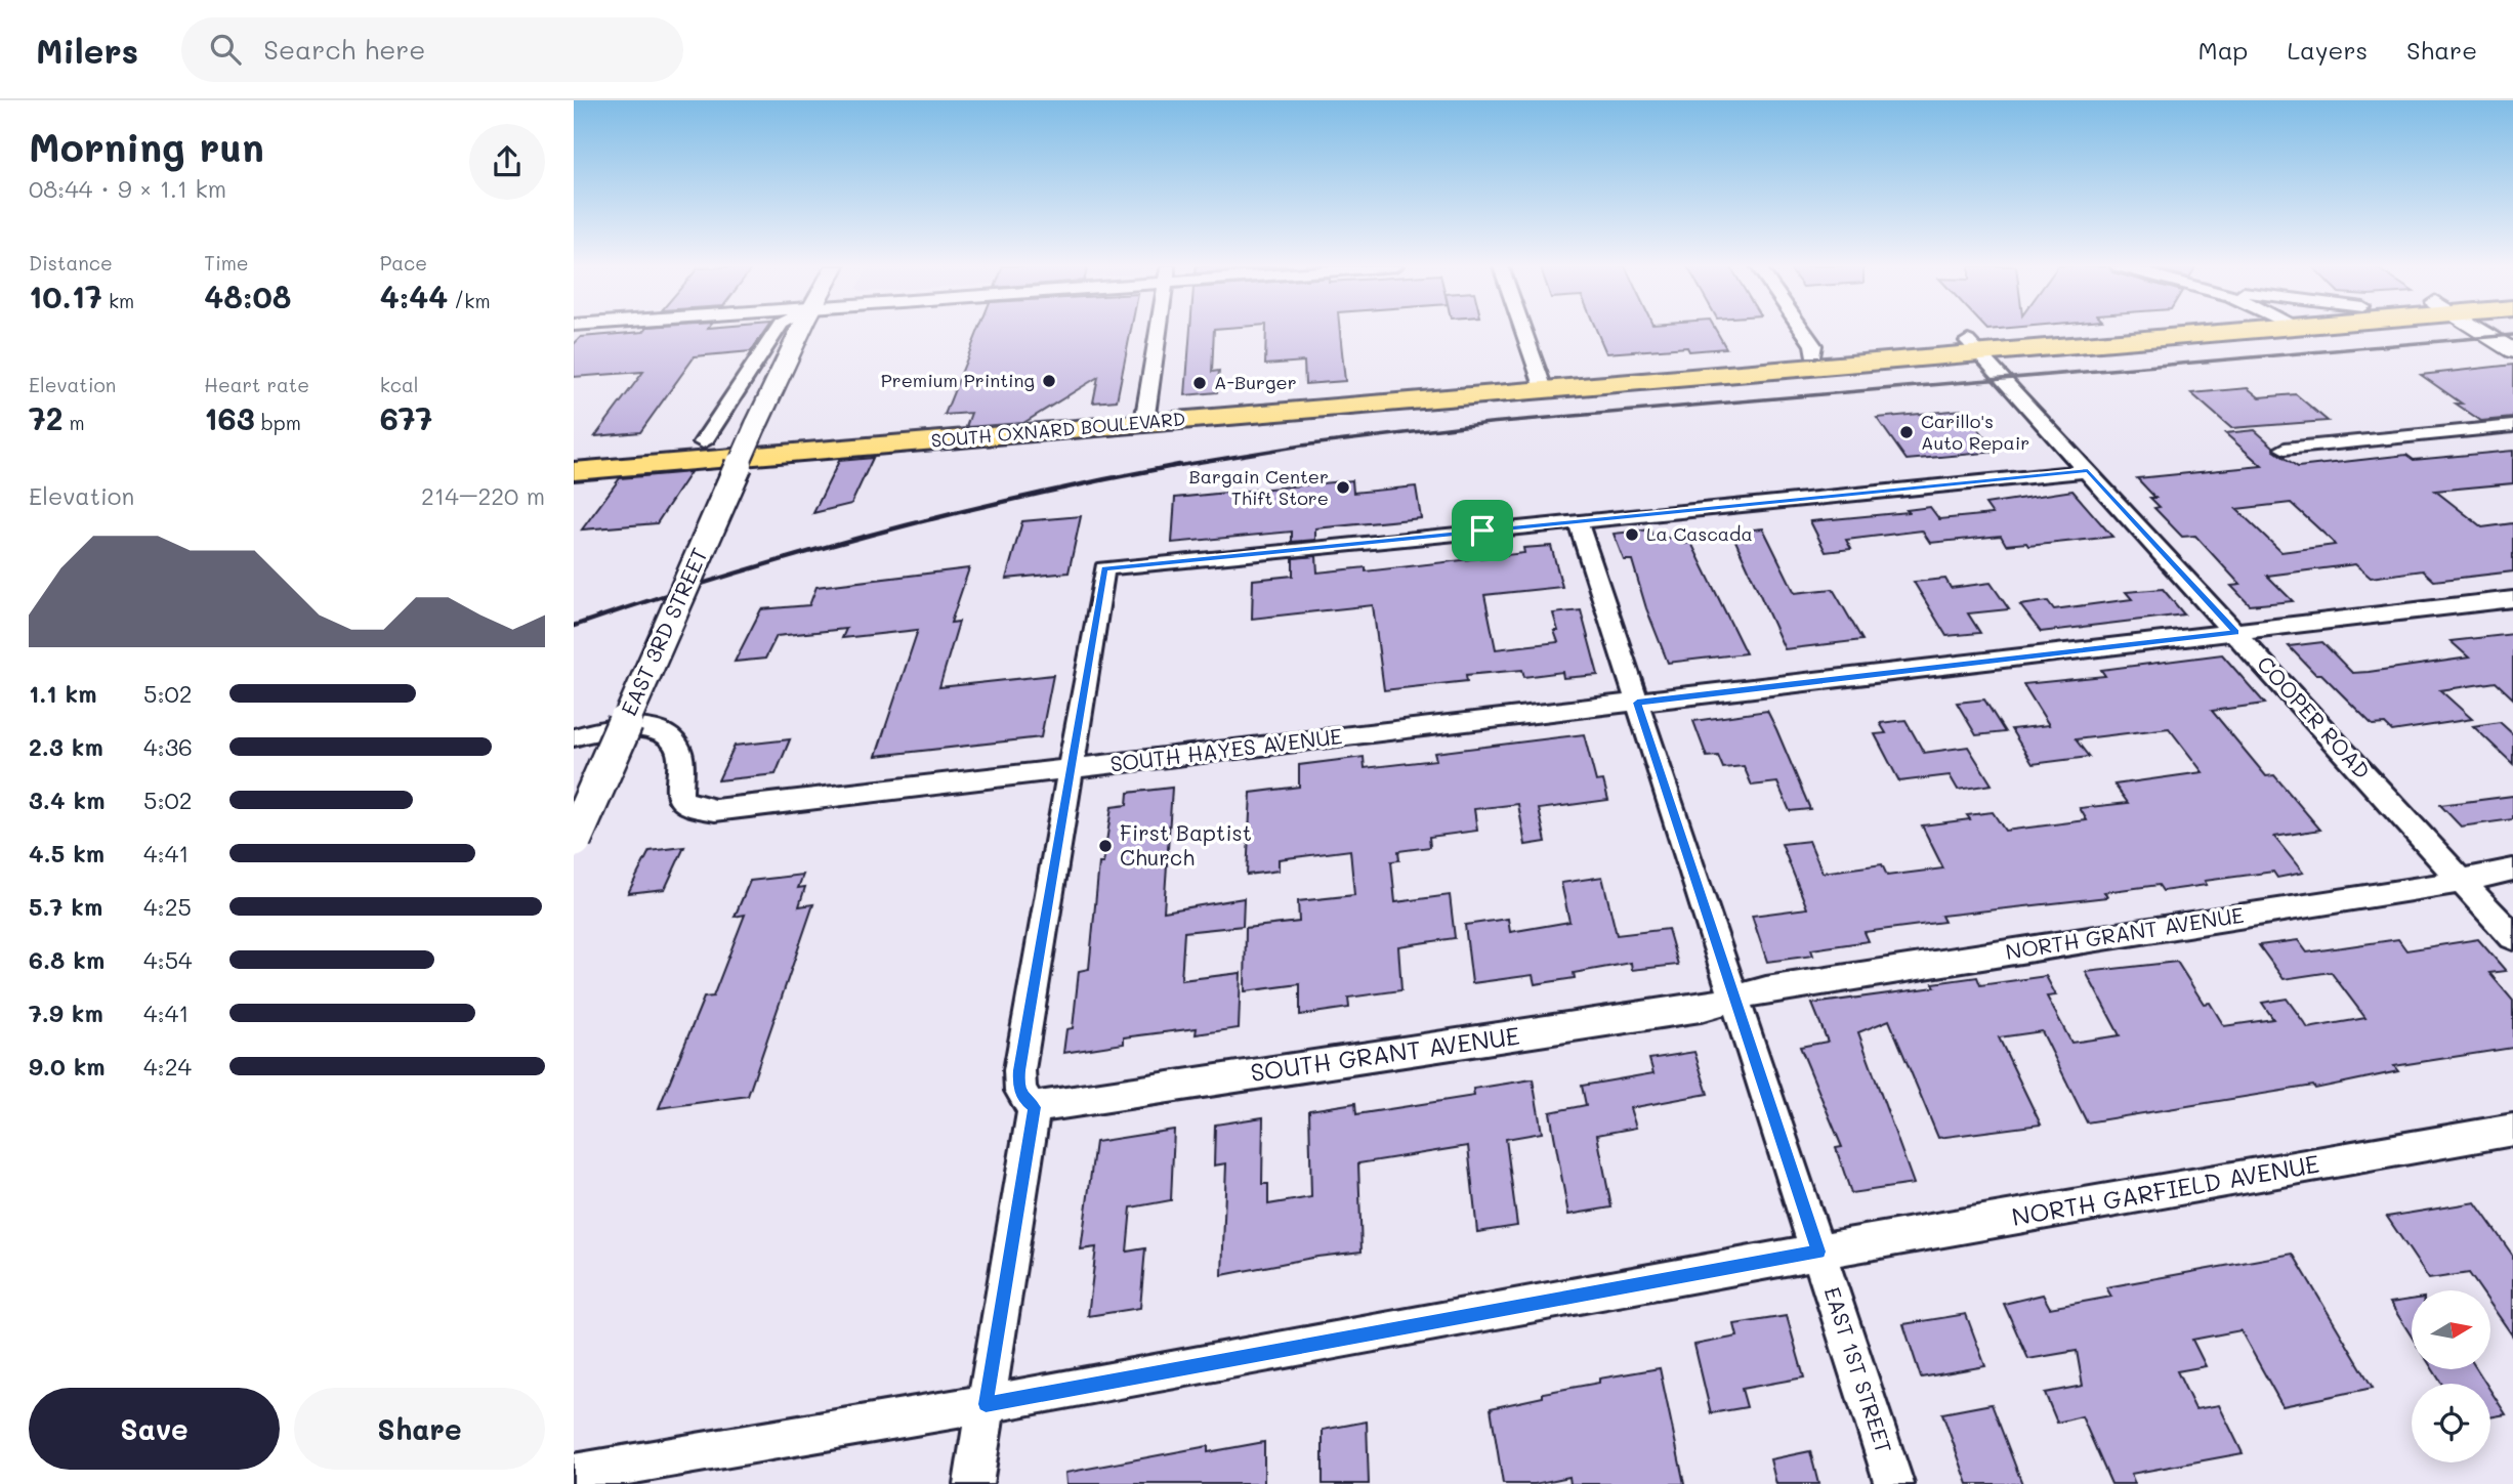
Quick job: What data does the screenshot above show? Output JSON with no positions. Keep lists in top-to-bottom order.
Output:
{
  "streets": {
    "main road": ["SOUTH OXNARD BOULEVARD"],
    "street": [
      "EAST 3RD STREET",
      "COOPER ROAD",
      "SOUTH HAYES AVENUE",
      "NORTH GRANT AVENUE",
      "SOUTH GRANT AVENUE",
      "NORTH GARFIELD AVENUE",
      "EAST 1ST STREET"
    ]
  },
  "crossings": [
    ["SOUTH OXNARD BOULEVARD", "COOPER ROAD"],
    ["COOPER ROAD", "SOUTH HAYES AVENUE"],
    ["COOPER ROAD", "NORTH GRANT AVENUE"],
    ["SOUTH HAYES AVENUE", "EAST 1ST STREET"],
    ["NORTH GRANT AVENUE", "SOUTH GRANT AVENUE"],
    ["NORTH GRANT AVENUE", "EAST 1ST STREET"],
    ["SOUTH GRANT AVENUE", "EAST 1ST STREET"],
    ["NORTH GARFIELD AVENUE", "EAST 1ST STREET"]
  ],
  "places": [
    "Premium Printing",
    "A-Burger",
    "Carillo's Auto Repair",
    "Bargain Center Thift Store",
    "La Cascada",
    "First Baptist Church"
  ],
  "north": "right",
  "page": {
    "header": "Milers",
    "search": "Search here",
    "nav": ["Map", "Layers", "Share"],
    "heading": ["Morning run", "08:44 · 9 × 1.1 km"],
    "stats": [
      ["Distance", "10.17 km"],
      ["Time", "48:08"],
      ["Pace", "4:44 /km"],
      ["Elevation", "72 m"],
      ["Heart rate", "163 bpm"],
      ["kcal", "677"]
    ],
    "chart": ["Elevation", "214–220 m"],
    "list": [
      {
        "name": "1.1 km",
        "note": "5:02"
      },
      {
        "name": "2.3 km",
        "note": "4:36"
      },
      {
        "name": "3.4 km",
        "note": "5:02"
      },
      {
        "name": "4.5 km",
        "note": "4:41"
      },
      {
        "name": "5.7 km",
        "note": "4:25"
      },
      {
        "name": "6.8 km",
        "note": "4:54"
      },
      {
        "name": "7.9 km",
        "note": "4:41"
      },
      {
        "name": "9.0 km",
        "note": "4:24"
      }
    ],
    "buttons": ["Save", "Share"]
  }
}
